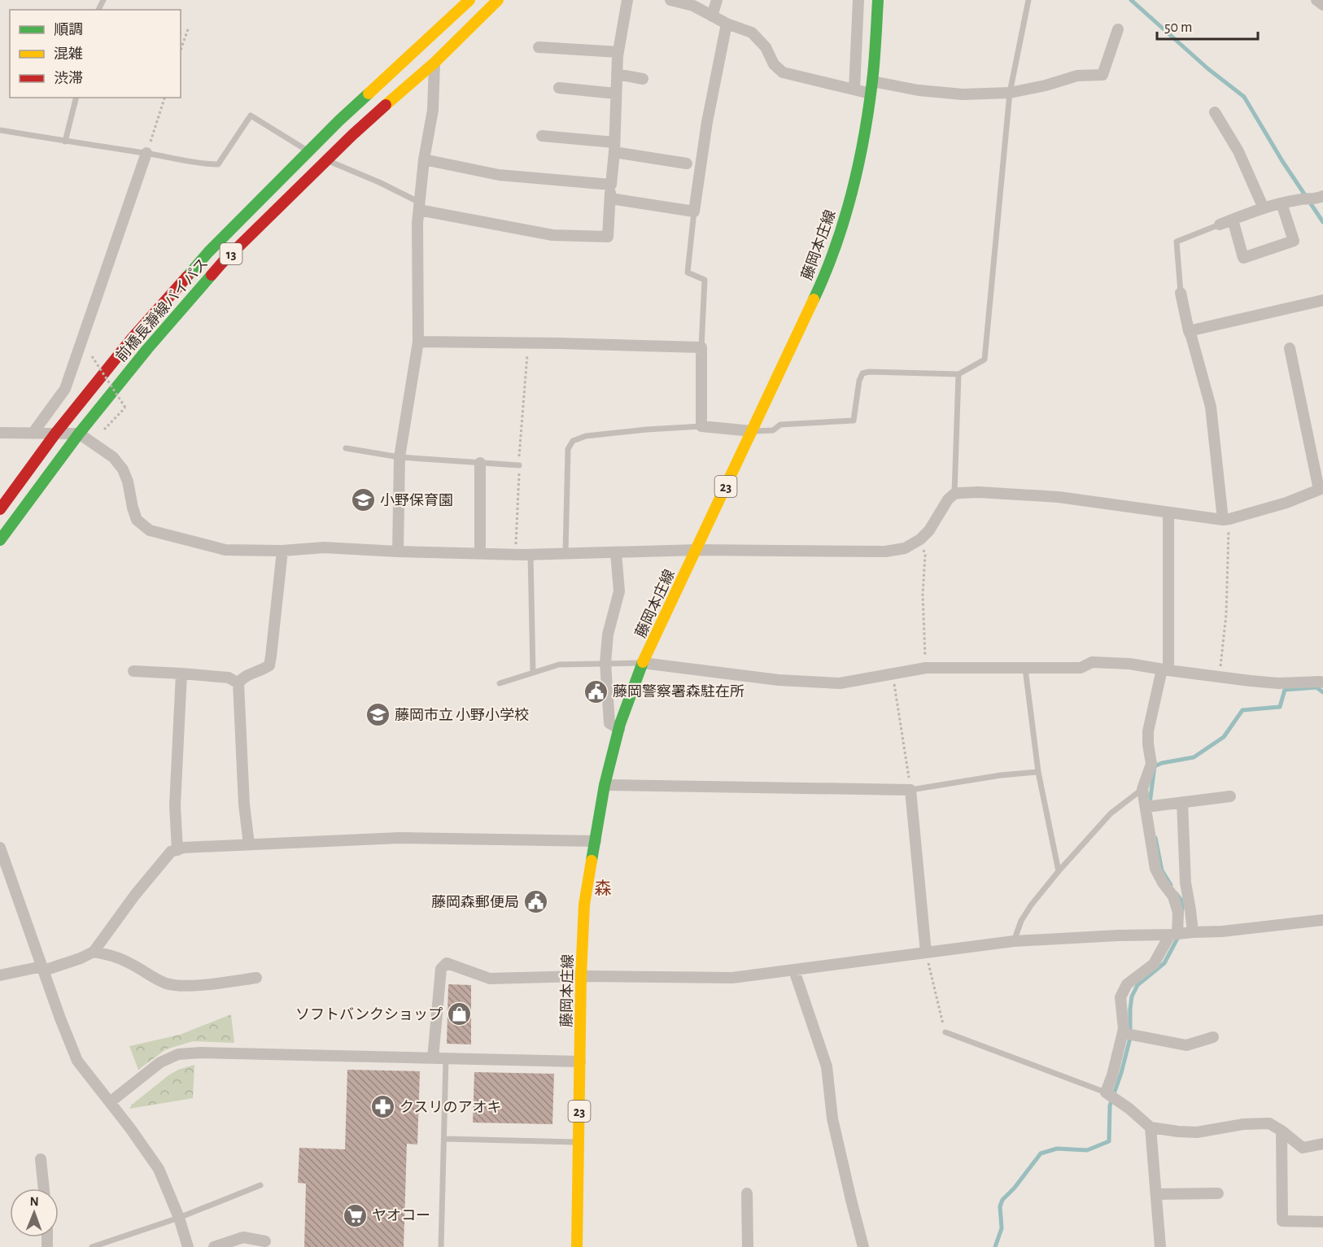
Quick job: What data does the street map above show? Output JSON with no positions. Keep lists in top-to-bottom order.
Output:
{
  "streets": {
    "main road": [
      "藤岡本庄線",
      "13",
      "前橋長瀞線バイパス",
      "23"
    ]
  },
  "districts": ["森"],
  "places": {
    "school or university": ["小野保育園", "藤岡市立 小野小学校"],
    "public building": ["藤岡警察署森駐在所", "藤岡森郵便局"],
    "shop": ["ソフトバンクショップ"],
    "pharmacy": ["クスリのアオキ"],
    "supermarket": ["ヤオコー"]
  },
  "legend": ["順調", "混雑", "渋滞"],
  "scale_bar": "50 m",
  "north": "top"
}
